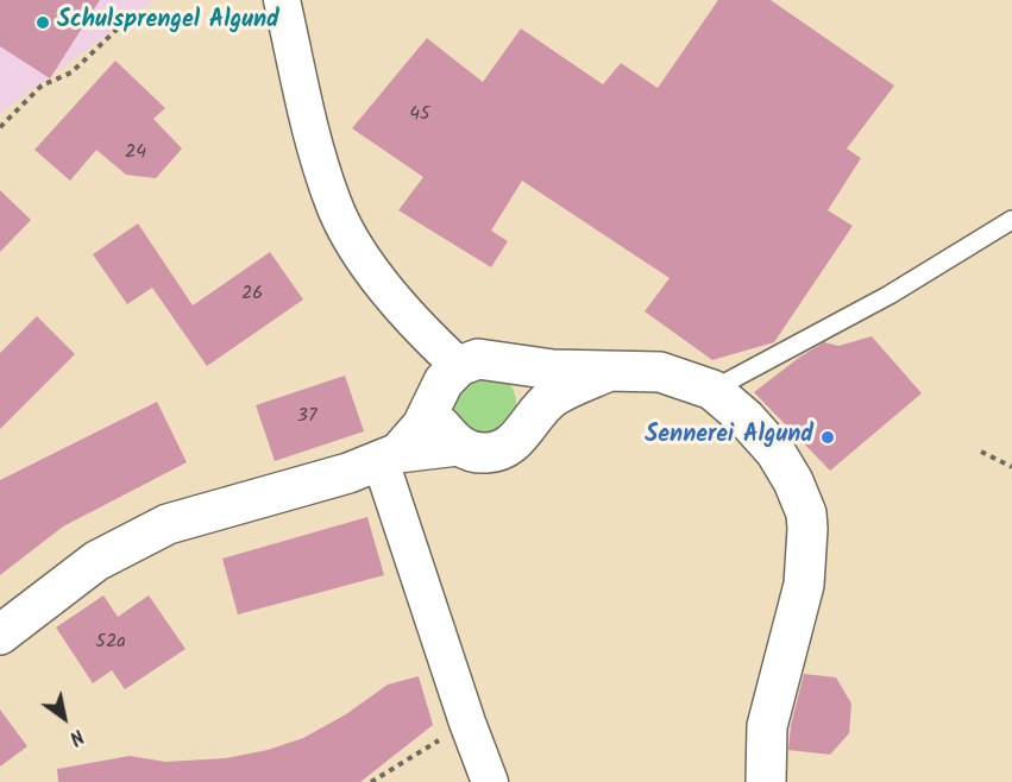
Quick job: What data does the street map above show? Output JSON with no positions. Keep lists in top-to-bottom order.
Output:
{
  "places": ["Schulsprengel Algund", "Sennerei Algund"],
  "house_numbers": [
    "45",
    "24",
    "26",
    "37",
    "52a"
  ],
  "north": "bottom right"
}
